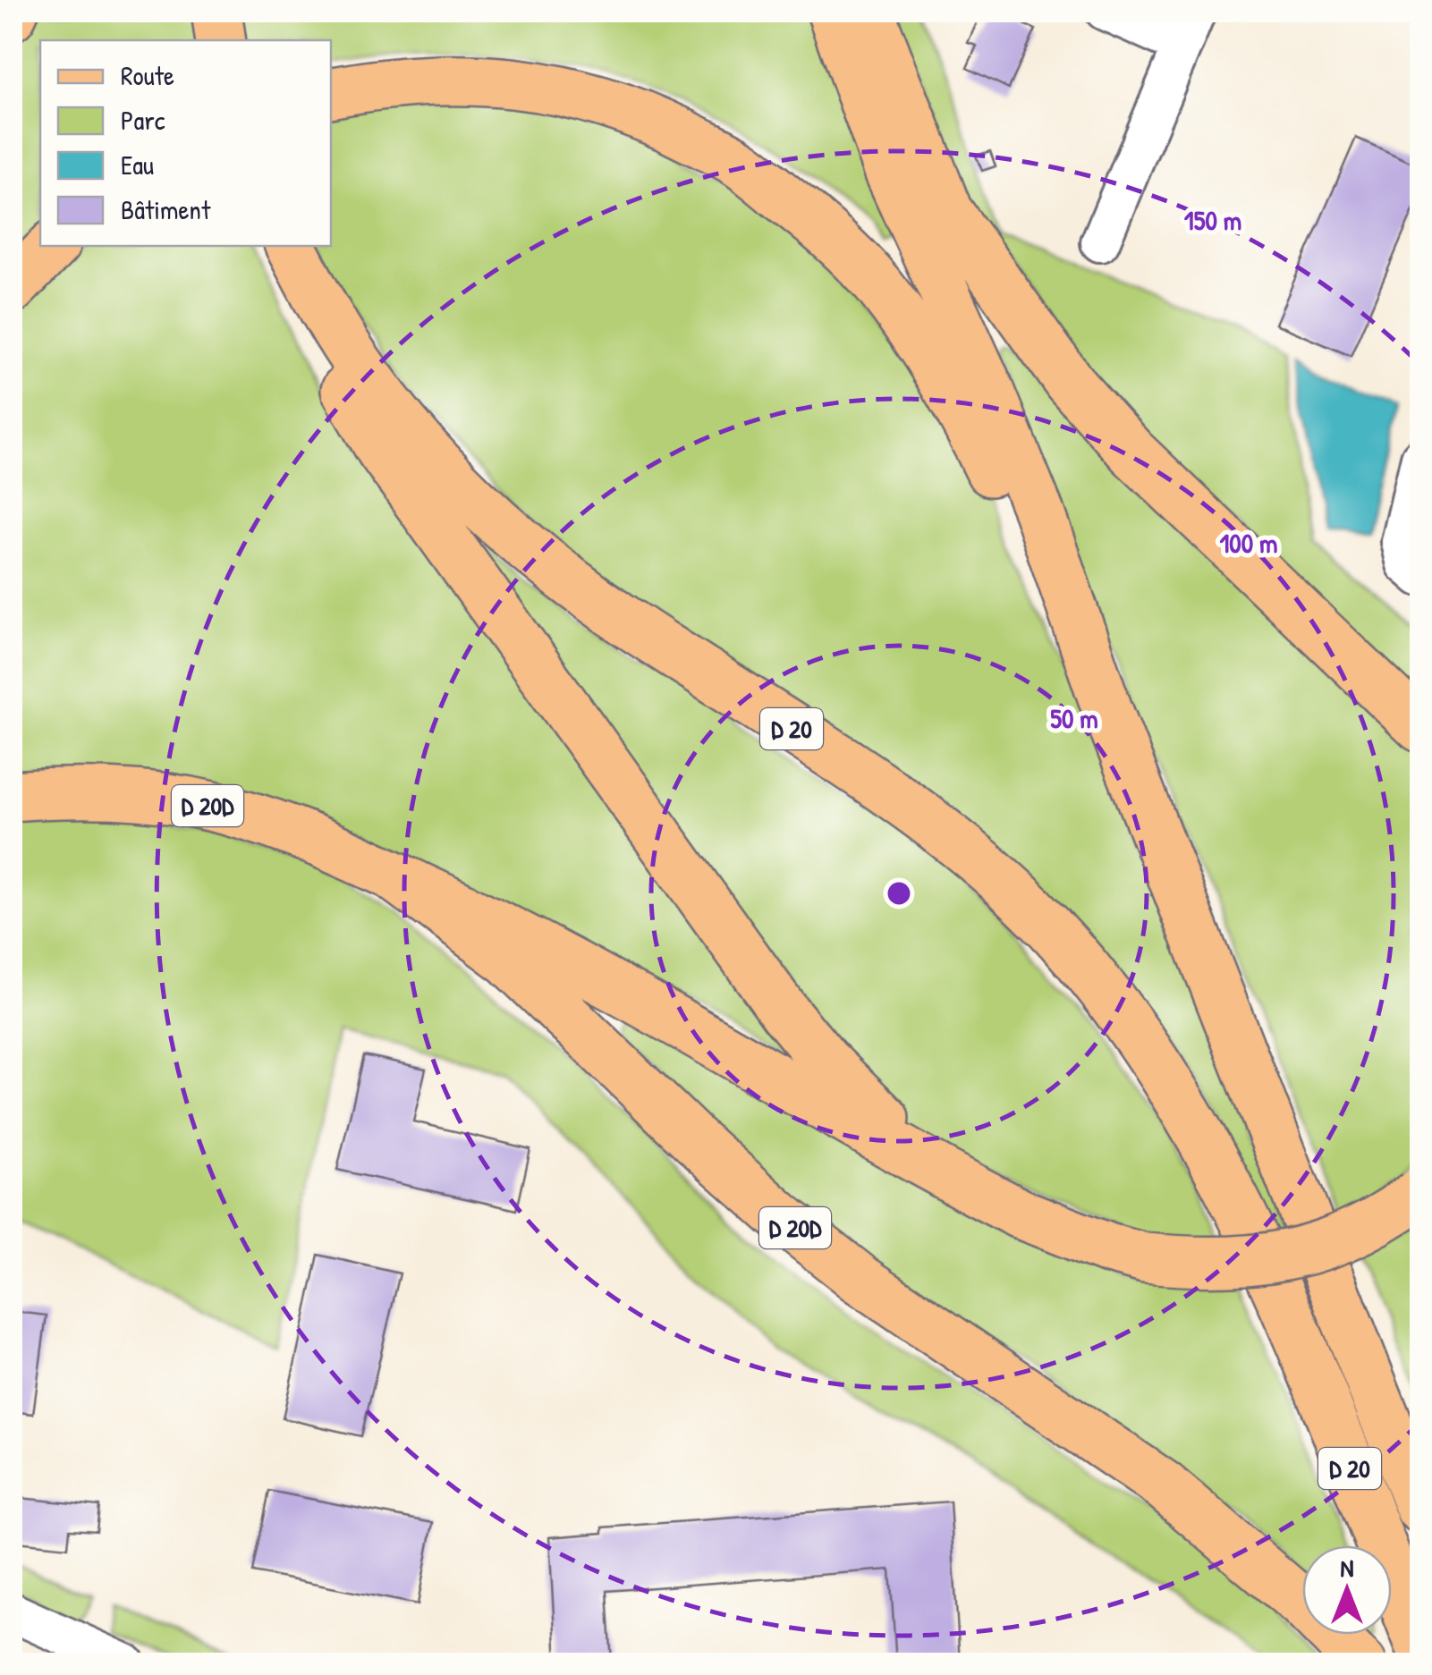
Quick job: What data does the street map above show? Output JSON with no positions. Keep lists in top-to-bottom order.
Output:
{
  "streets": {
    "main road": ["D 20", "D 20D"]
  },
  "legend": [
    "Route",
    "Parc",
    "Eau",
    "Bâtiment"
  ],
  "north": "top",
  "rings": ["150 m", "100 m", "50 m"]
}
